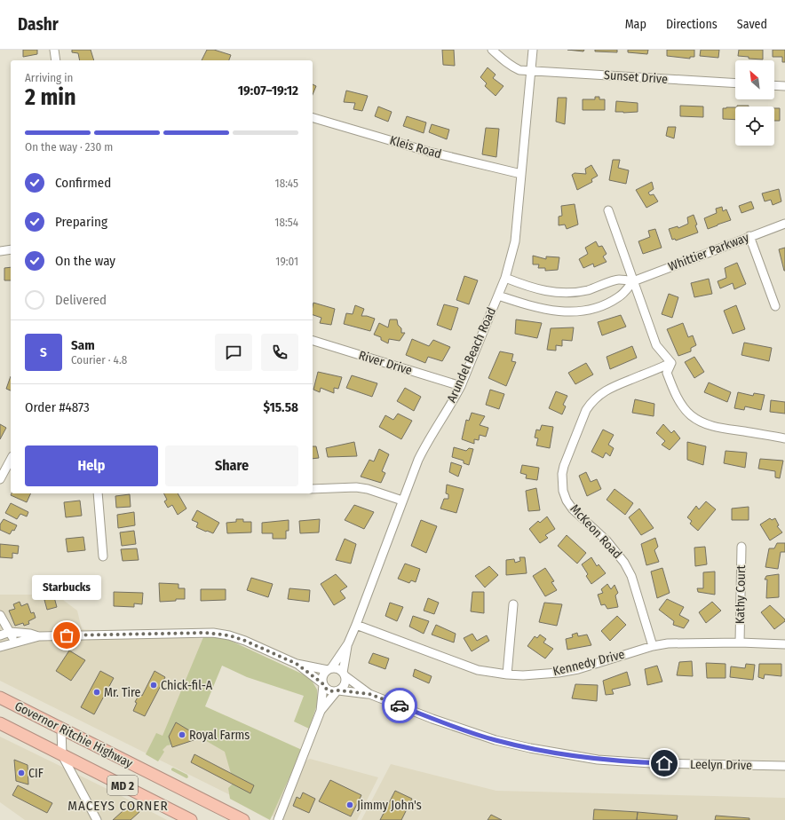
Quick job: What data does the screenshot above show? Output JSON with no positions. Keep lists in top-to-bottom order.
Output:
{
  "streets": {
    "highway": ["Governor Ritchie Highway", "MD 2"],
    "street": [
      "Sunset Drive",
      "Kleis Road",
      "Whittier Parkway",
      "Arundel Beach Road",
      "River Drive",
      "McKeon Road",
      "Kathy Court",
      "Kennedy Drive",
      "Leelyn Drive"
    ]
  },
  "crossings": [
    ["Sunset Drive", "Arundel Beach Road"],
    ["Kleis Road", "Arundel Beach Road"],
    ["Whittier Parkway", "Arundel Beach Road"],
    ["Arundel Beach Road", "River Drive"],
    ["Arundel Beach Road", "Kennedy Drive"],
    ["Arundel Beach Road", "Leelyn Drive"],
    ["McKeon Road", "Kennedy Drive"],
    ["Kathy Court", "Kennedy Drive"]
  ],
  "districts": ["MACEYS CORNER"],
  "places": [
    "Starbucks",
    "Chick-fil-A",
    "Mr. Tire",
    "Royal Farms",
    "CIF",
    "Jimmy John's"
  ],
  "north": "top left",
  "page": {
    "header": "Dashr",
    "nav": ["Map", "Directions", "Saved"],
    "heading": ["2 min", "Arriving in", "19:07–19:12"],
    "panel": [
      "Sam",
      "Courier · 4.8",
      "Order #4873",
      "$15.58"
    ],
    "bar": "On the way · 230 m",
    "list": [
      ["Confirmed", "18:45"],
      ["Preparing", "18:54"],
      ["On the way", "19:01"],
      "Delivered"
    ],
    "round": "S",
    "buttons": ["Help", "Share"],
    "bubble": "Starbucks"
  }
}
